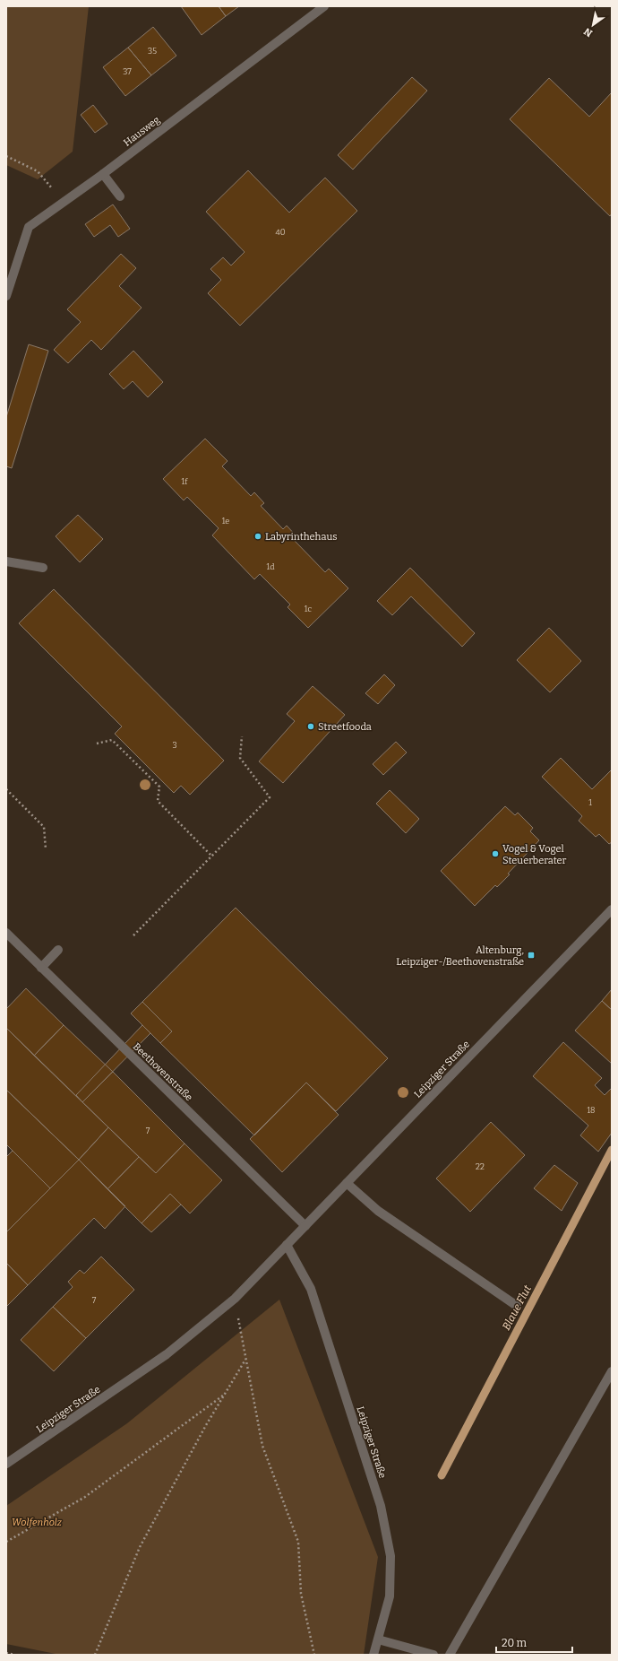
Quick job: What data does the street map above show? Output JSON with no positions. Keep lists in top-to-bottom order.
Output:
{
  "streets": {
    "street": ["Hausweg", "Leipziger Straße", "Beethovenstraße"]
  },
  "crossings": [
    ["Leipziger Straße", "Beethovenstraße"]
  ],
  "water": ["Blaue Flut"],
  "parks": ["Wolfenholz"],
  "places": {
    "other": ["Labyrinthehaus", "Streetfooda", "Vogel & Vogel Steuerberater"],
    "transit": ["Altenburg, Leipziger-/Beethovenstraße"]
  },
  "house_numbers": [
    "35",
    "37",
    "40",
    "1f",
    "1e",
    "1d",
    "1c",
    "3",
    "1",
    "18",
    "7",
    "22",
    "7"
  ],
  "scale_bar": "20 m",
  "north": "bottom left"
}
